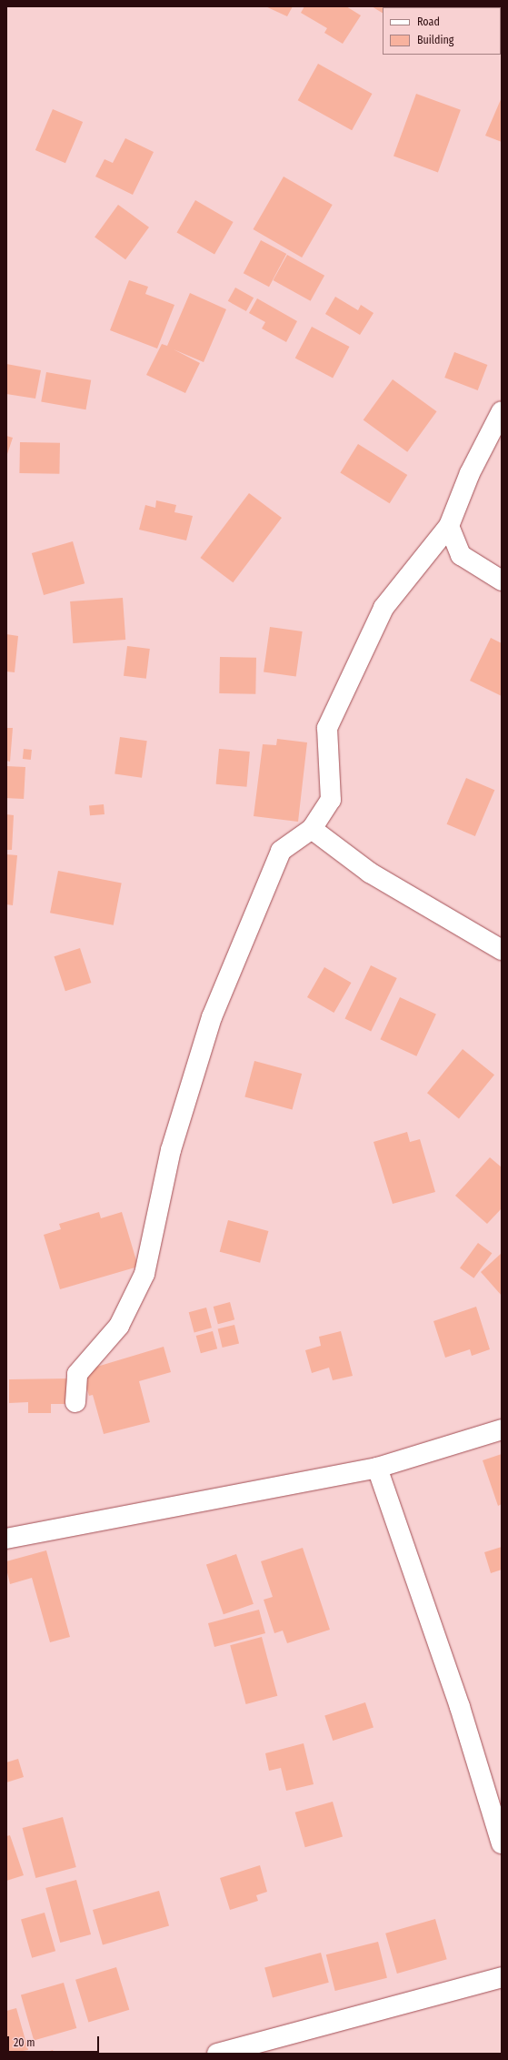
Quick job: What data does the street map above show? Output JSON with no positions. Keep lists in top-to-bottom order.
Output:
{
  "legend": ["Road", "Building"],
  "scale_bar": "20 m"
}
